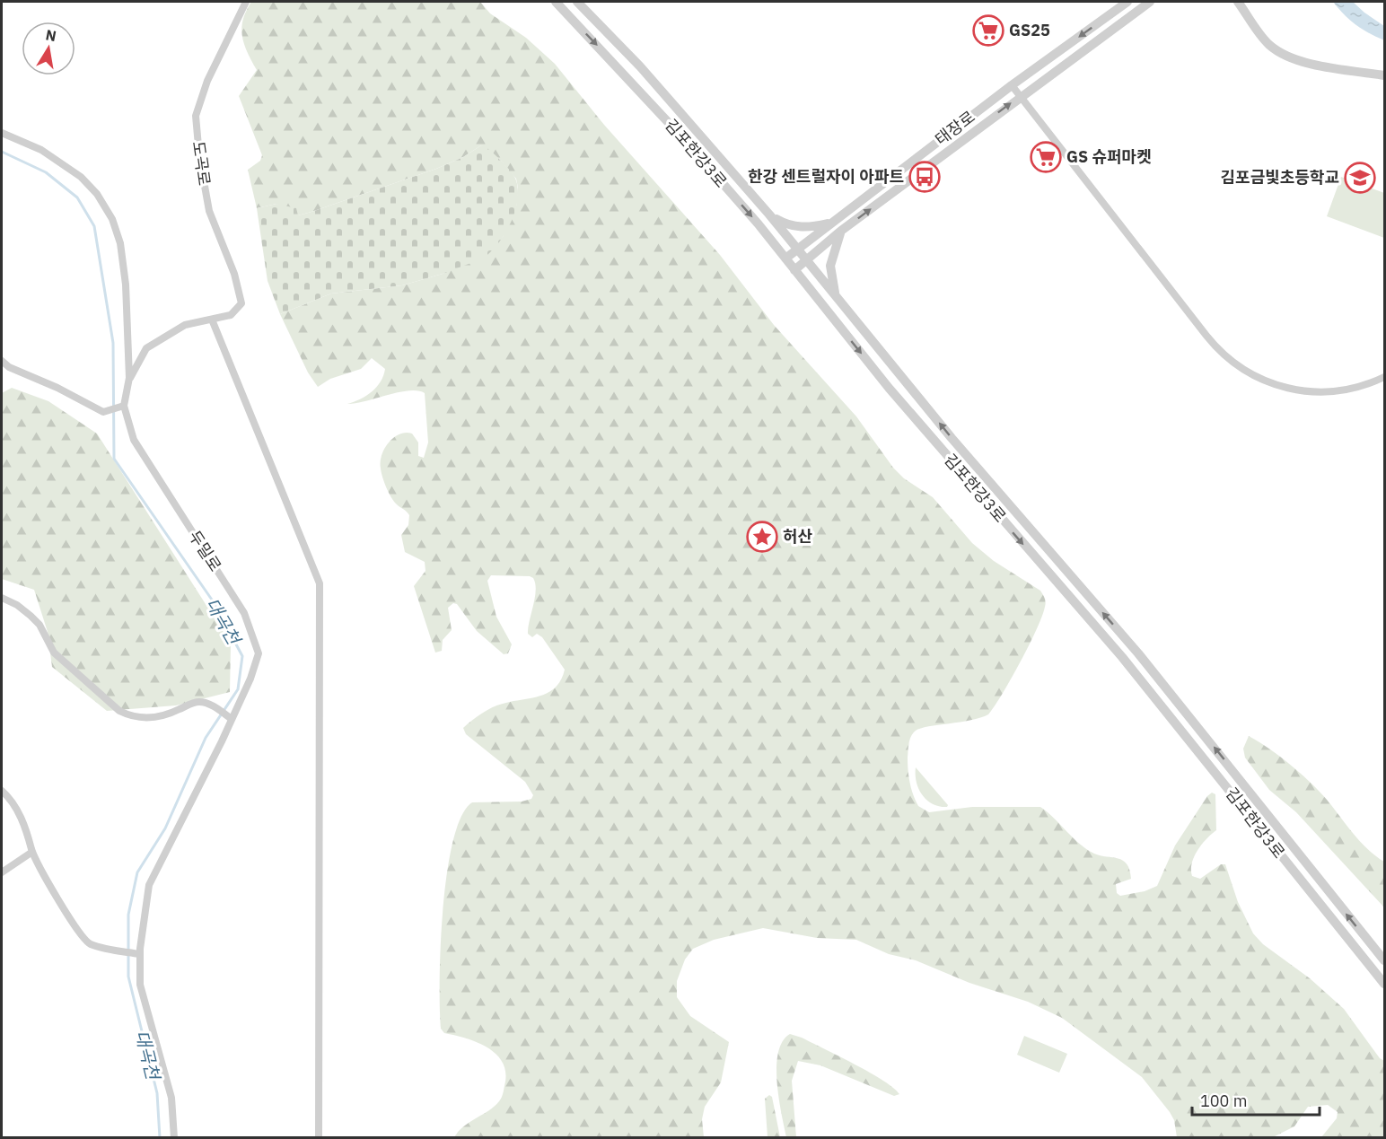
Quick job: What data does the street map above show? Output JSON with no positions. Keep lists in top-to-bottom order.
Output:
{
  "streets": {
    "street": [
      "태장로",
      "김포한강3로",
      "도곡로",
      "두밀로"
    ]
  },
  "crossings": [
    ["태장로", "김포한강3로"]
  ],
  "water": ["대곡천"],
  "places": {
    "supermarket": ["GS25", "GS 슈퍼마켓"],
    "bus stop": ["한강 센트럴자이 아파트"],
    "school or university": ["김포금빛초등학교"],
    "place": ["허산"]
  },
  "scale_bar": "100 m",
  "north": "top"
}
